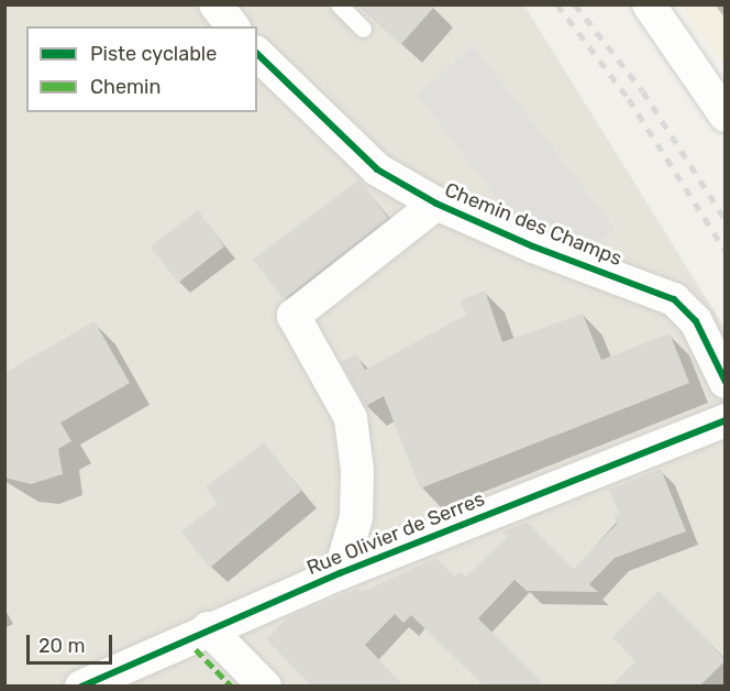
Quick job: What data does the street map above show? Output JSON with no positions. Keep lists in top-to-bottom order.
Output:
{
  "streets": {
    "street": ["Chemin des Champs", "Rue Olivier de Serres"]
  },
  "legend": ["Piste cyclable", "Chemin"],
  "scale_bar": "20 m"
}
